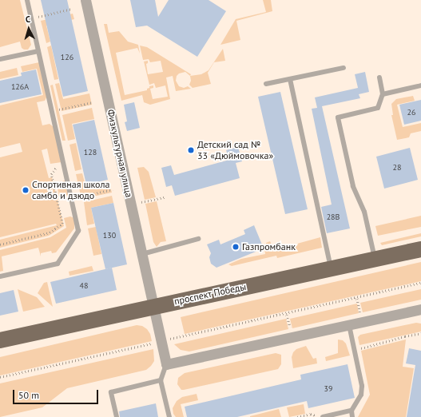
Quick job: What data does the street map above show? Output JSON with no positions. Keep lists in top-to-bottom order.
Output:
{
  "streets": {
    "main road": ["проспект Победы"],
    "street": ["Физкультурная улица"]
  },
  "crossings": [
    ["Физкультурная улица", "проспект Победы"]
  ],
  "places": ["Детский сад № 33 «Дюймовочка»", "Спортивная школа самбо и дзюдо", "Газпромбанк"],
  "house_numbers": [
    "126",
    "126А",
    "26",
    "128",
    "28",
    "28В",
    "130",
    "48",
    "39"
  ],
  "scale_bar": "50 m",
  "north": "top"
}
